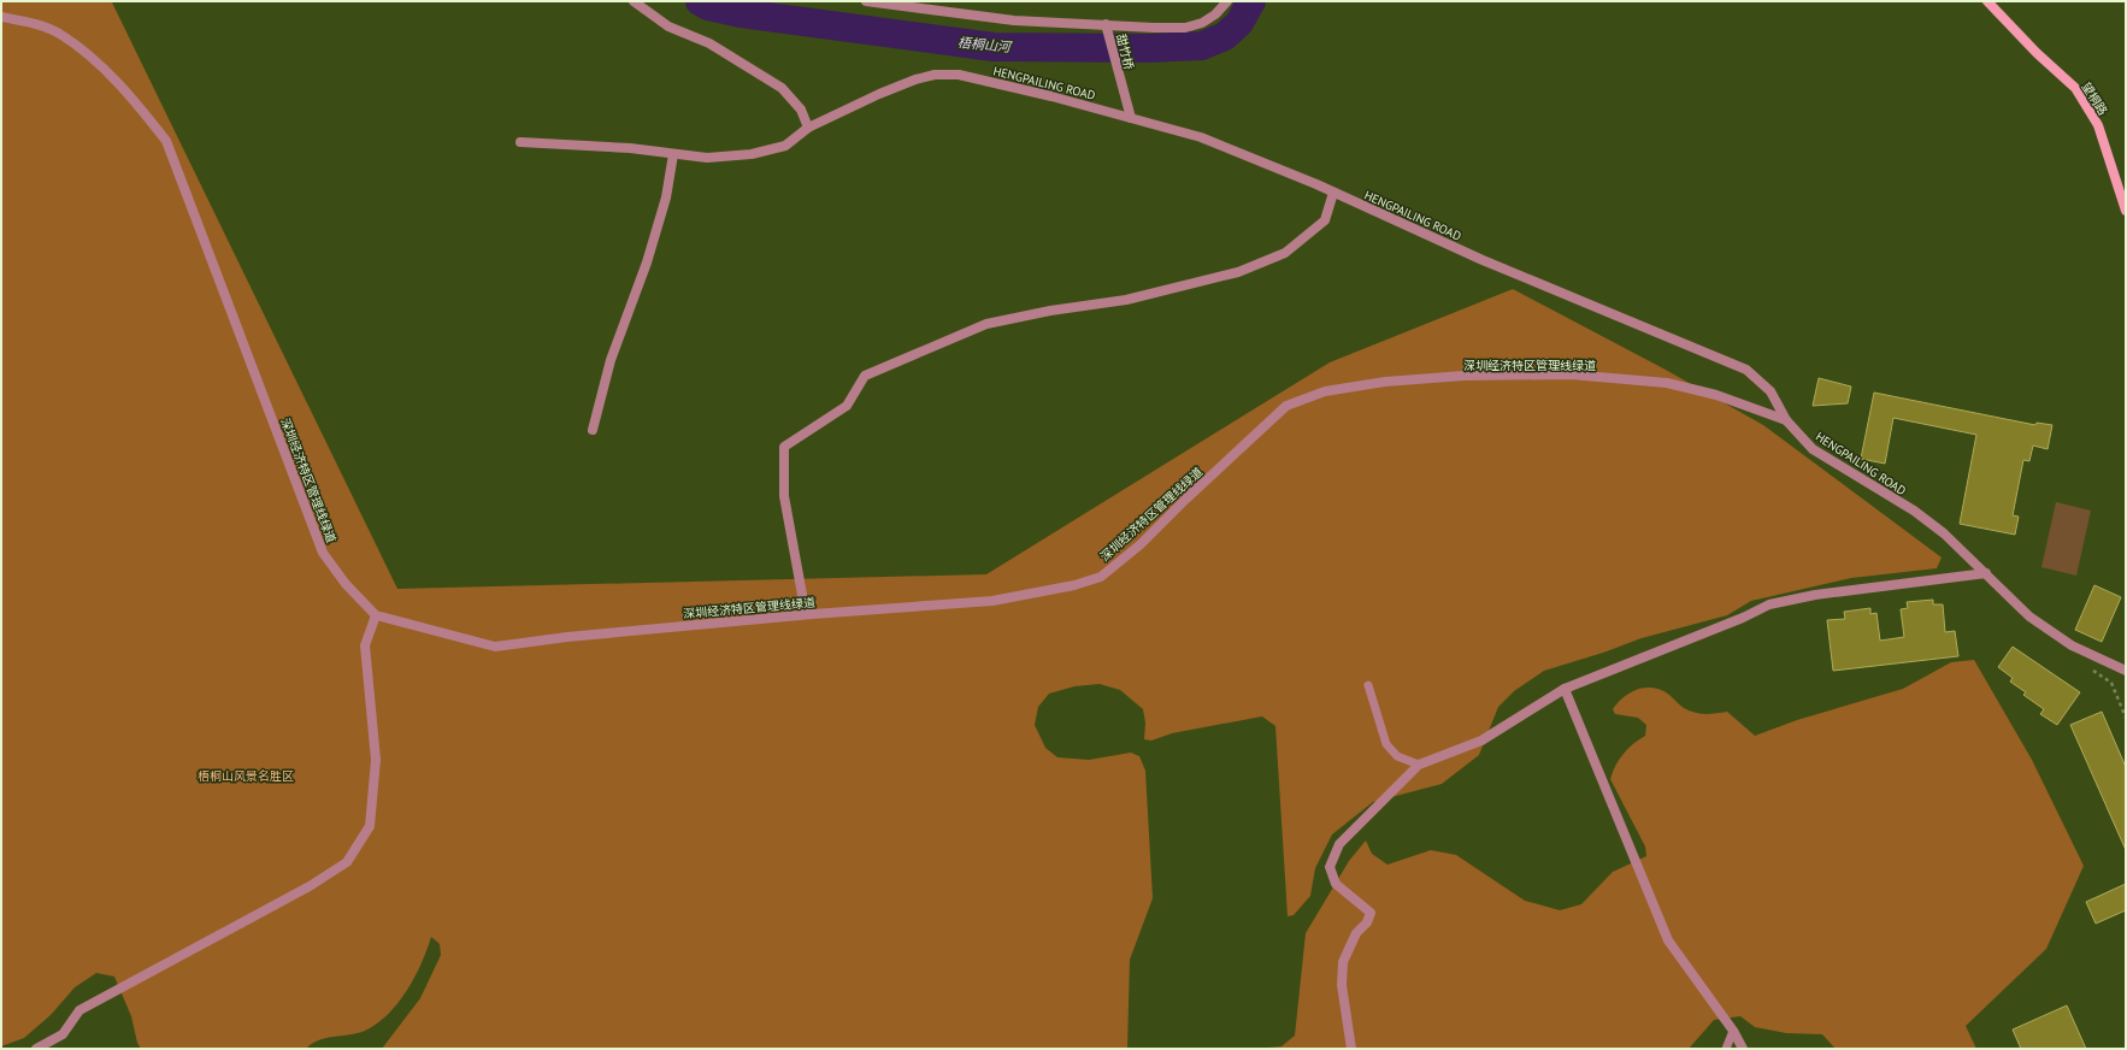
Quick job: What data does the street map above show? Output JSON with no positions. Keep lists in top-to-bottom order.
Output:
{
  "streets": {
    "main road": ["望桐路"],
    "street": ["甜竹桥", "HENGPAILING ROAD", "深圳经济特区管理线绿道"]
  },
  "crossings": [
    ["甜竹桥", "HENGPAILING ROAD"],
    ["HENGPAILING ROAD", "深圳经济特区管理线绿道"]
  ],
  "water": ["梧桐山河"],
  "parks": ["梧桐山风景名胜区"]
}
